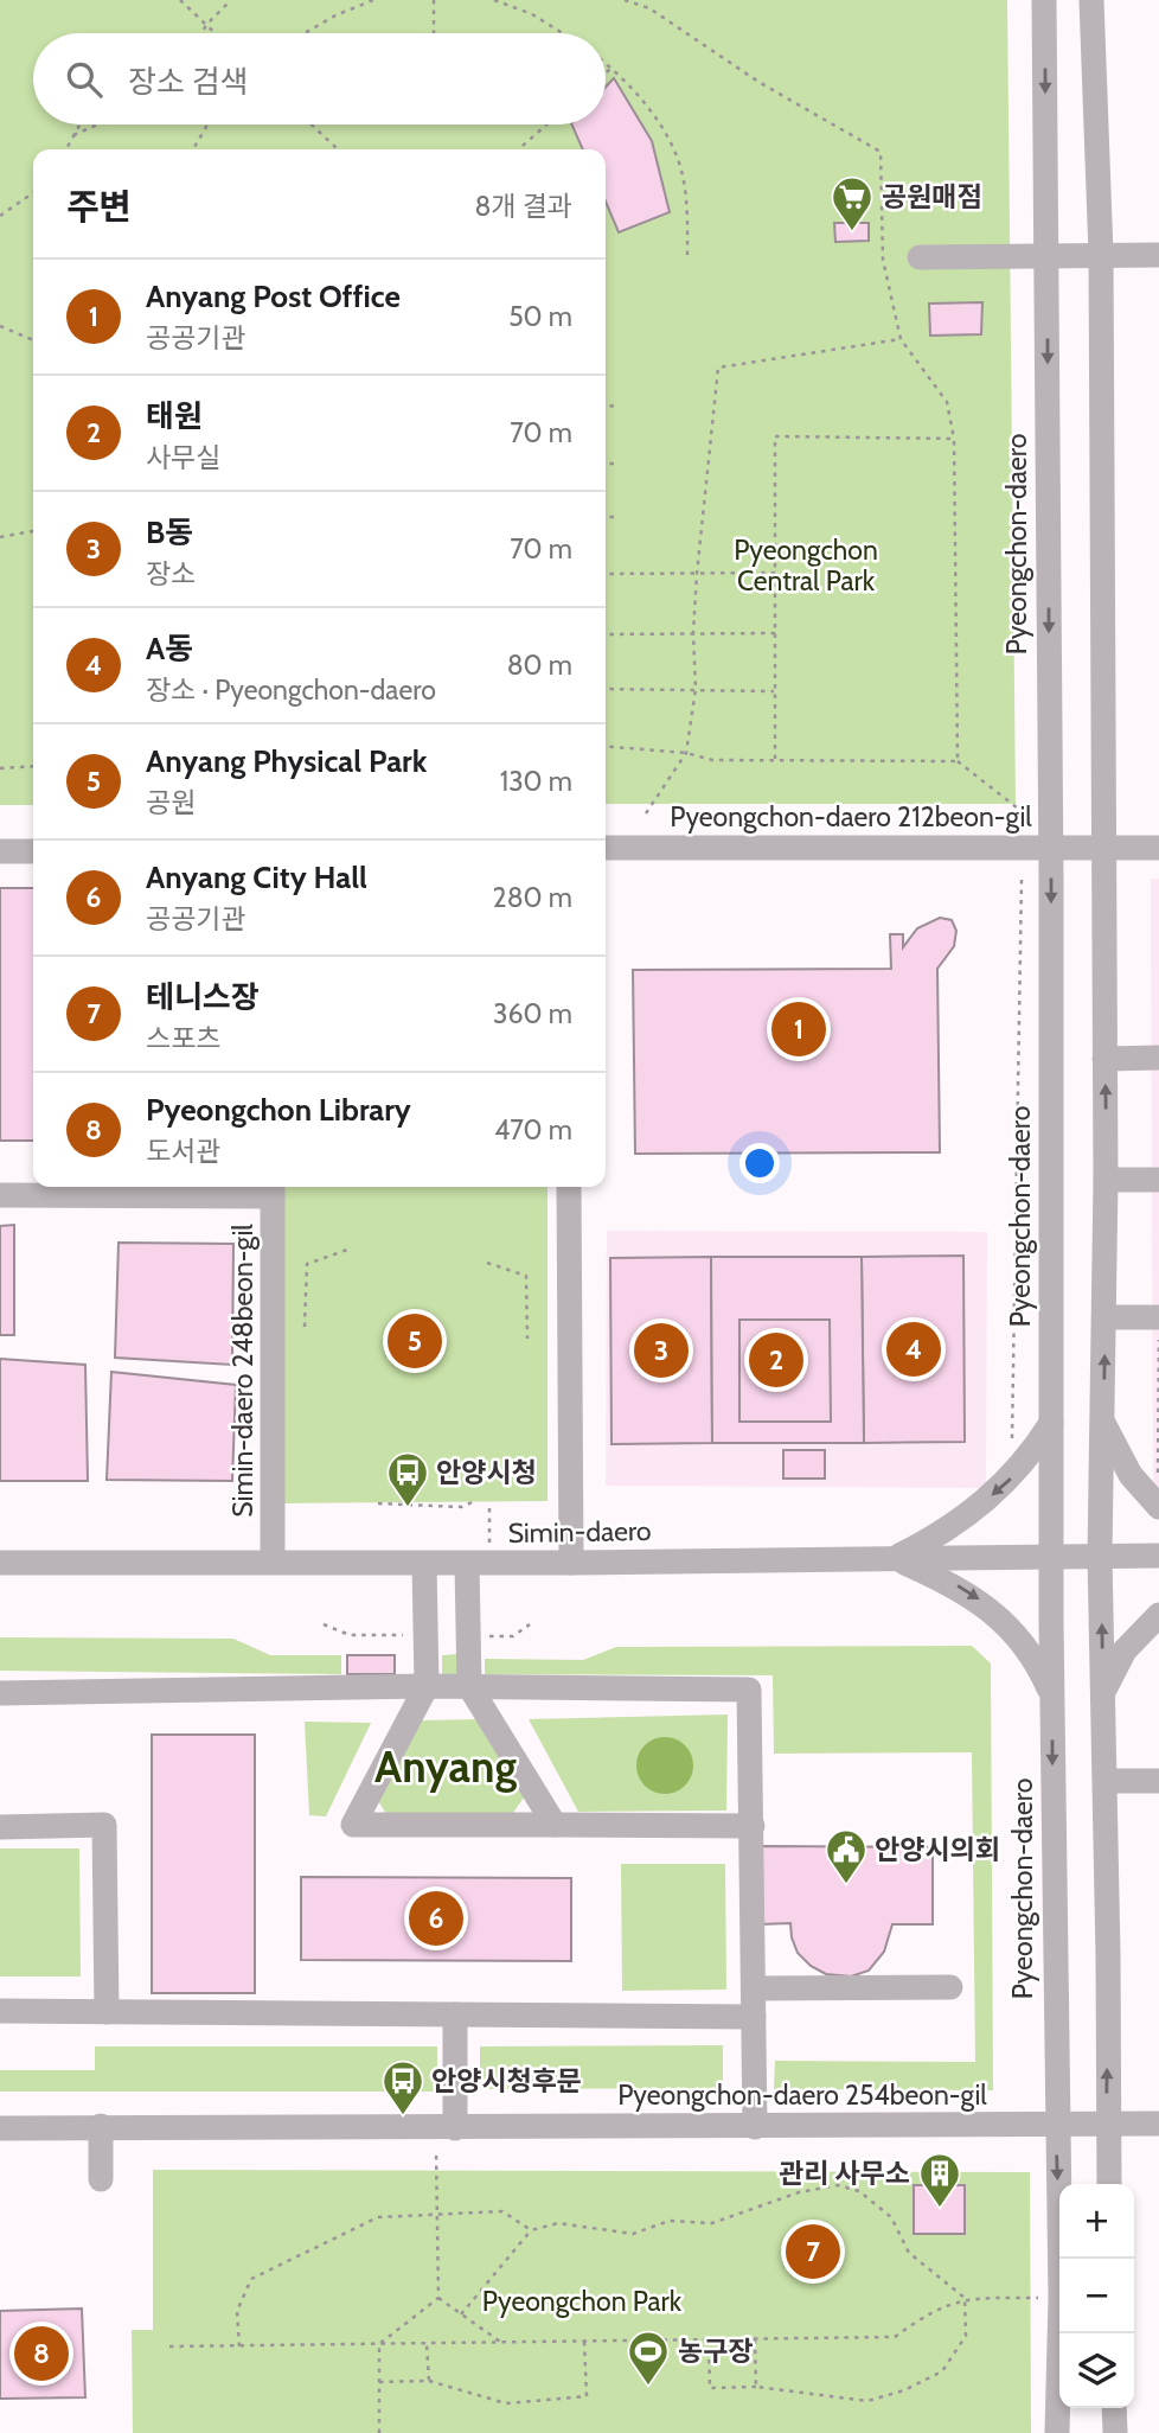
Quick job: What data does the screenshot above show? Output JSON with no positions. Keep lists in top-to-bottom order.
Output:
{
  "streets": {
    "street": [
      "Pyeongchon-daero",
      "Pyeongchon-daero 212beon-gil",
      "Simin-daero 248beon-gil",
      "Simin-daero",
      "Pyeongchon-daero 254beon-gil"
    ]
  },
  "crossings": [
    ["Pyeongchon-daero", "Pyeongchon-daero 212beon-gil"],
    ["Pyeongchon-daero", "Simin-daero"],
    ["Pyeongchon-daero", "Pyeongchon-daero 254beon-gil"],
    ["Simin-daero 248beon-gil", "Simin-daero"]
  ],
  "districts": ["Anyang"],
  "parks": ["Pyeongchon Central Park", "Pyeongchon Park"],
  "places": {
    "supermarket": ["공원매점"],
    "bus stop": ["안양시청", "안양시청후문"],
    "public building": ["안양시의회"],
    "building": ["관리 사무소"],
    "sports": ["농구장"]
  },
  "page": {
    "search": "장소 검색",
    "heading": ["주변", "8개 결과"],
    "list": [
      {
        "mark": "1",
        "name": "Anyang Post Office",
        "note": "공공기관",
        "value": "50 m"
      },
      {
        "mark": "2",
        "name": "태원",
        "note": "사무실",
        "value": "70 m"
      },
      {
        "mark": "3",
        "name": "B동",
        "note": "장소",
        "value": "70 m"
      },
      {
        "mark": "4",
        "name": "A동",
        "note": "장소 · Pyeongchon-daero",
        "value": "80 m"
      },
      {
        "mark": "5",
        "name": "Anyang Physical Park",
        "note": "공원",
        "value": "130 m"
      },
      {
        "mark": "6",
        "name": "Anyang City Hall",
        "note": "공공기관",
        "value": "280 m"
      },
      {
        "mark": "7",
        "name": "테니스장",
        "note": "스포츠",
        "value": "360 m"
      },
      {
        "mark": "8",
        "name": "Pyeongchon Library",
        "note": "도서관",
        "value": "470 m"
      }
    ],
    "pins": [
      "1",
      "5",
      "4",
      "3",
      "2",
      "6",
      "7",
      "8"
    ],
    "map_buttons": ["+", "−"]
  }
}
